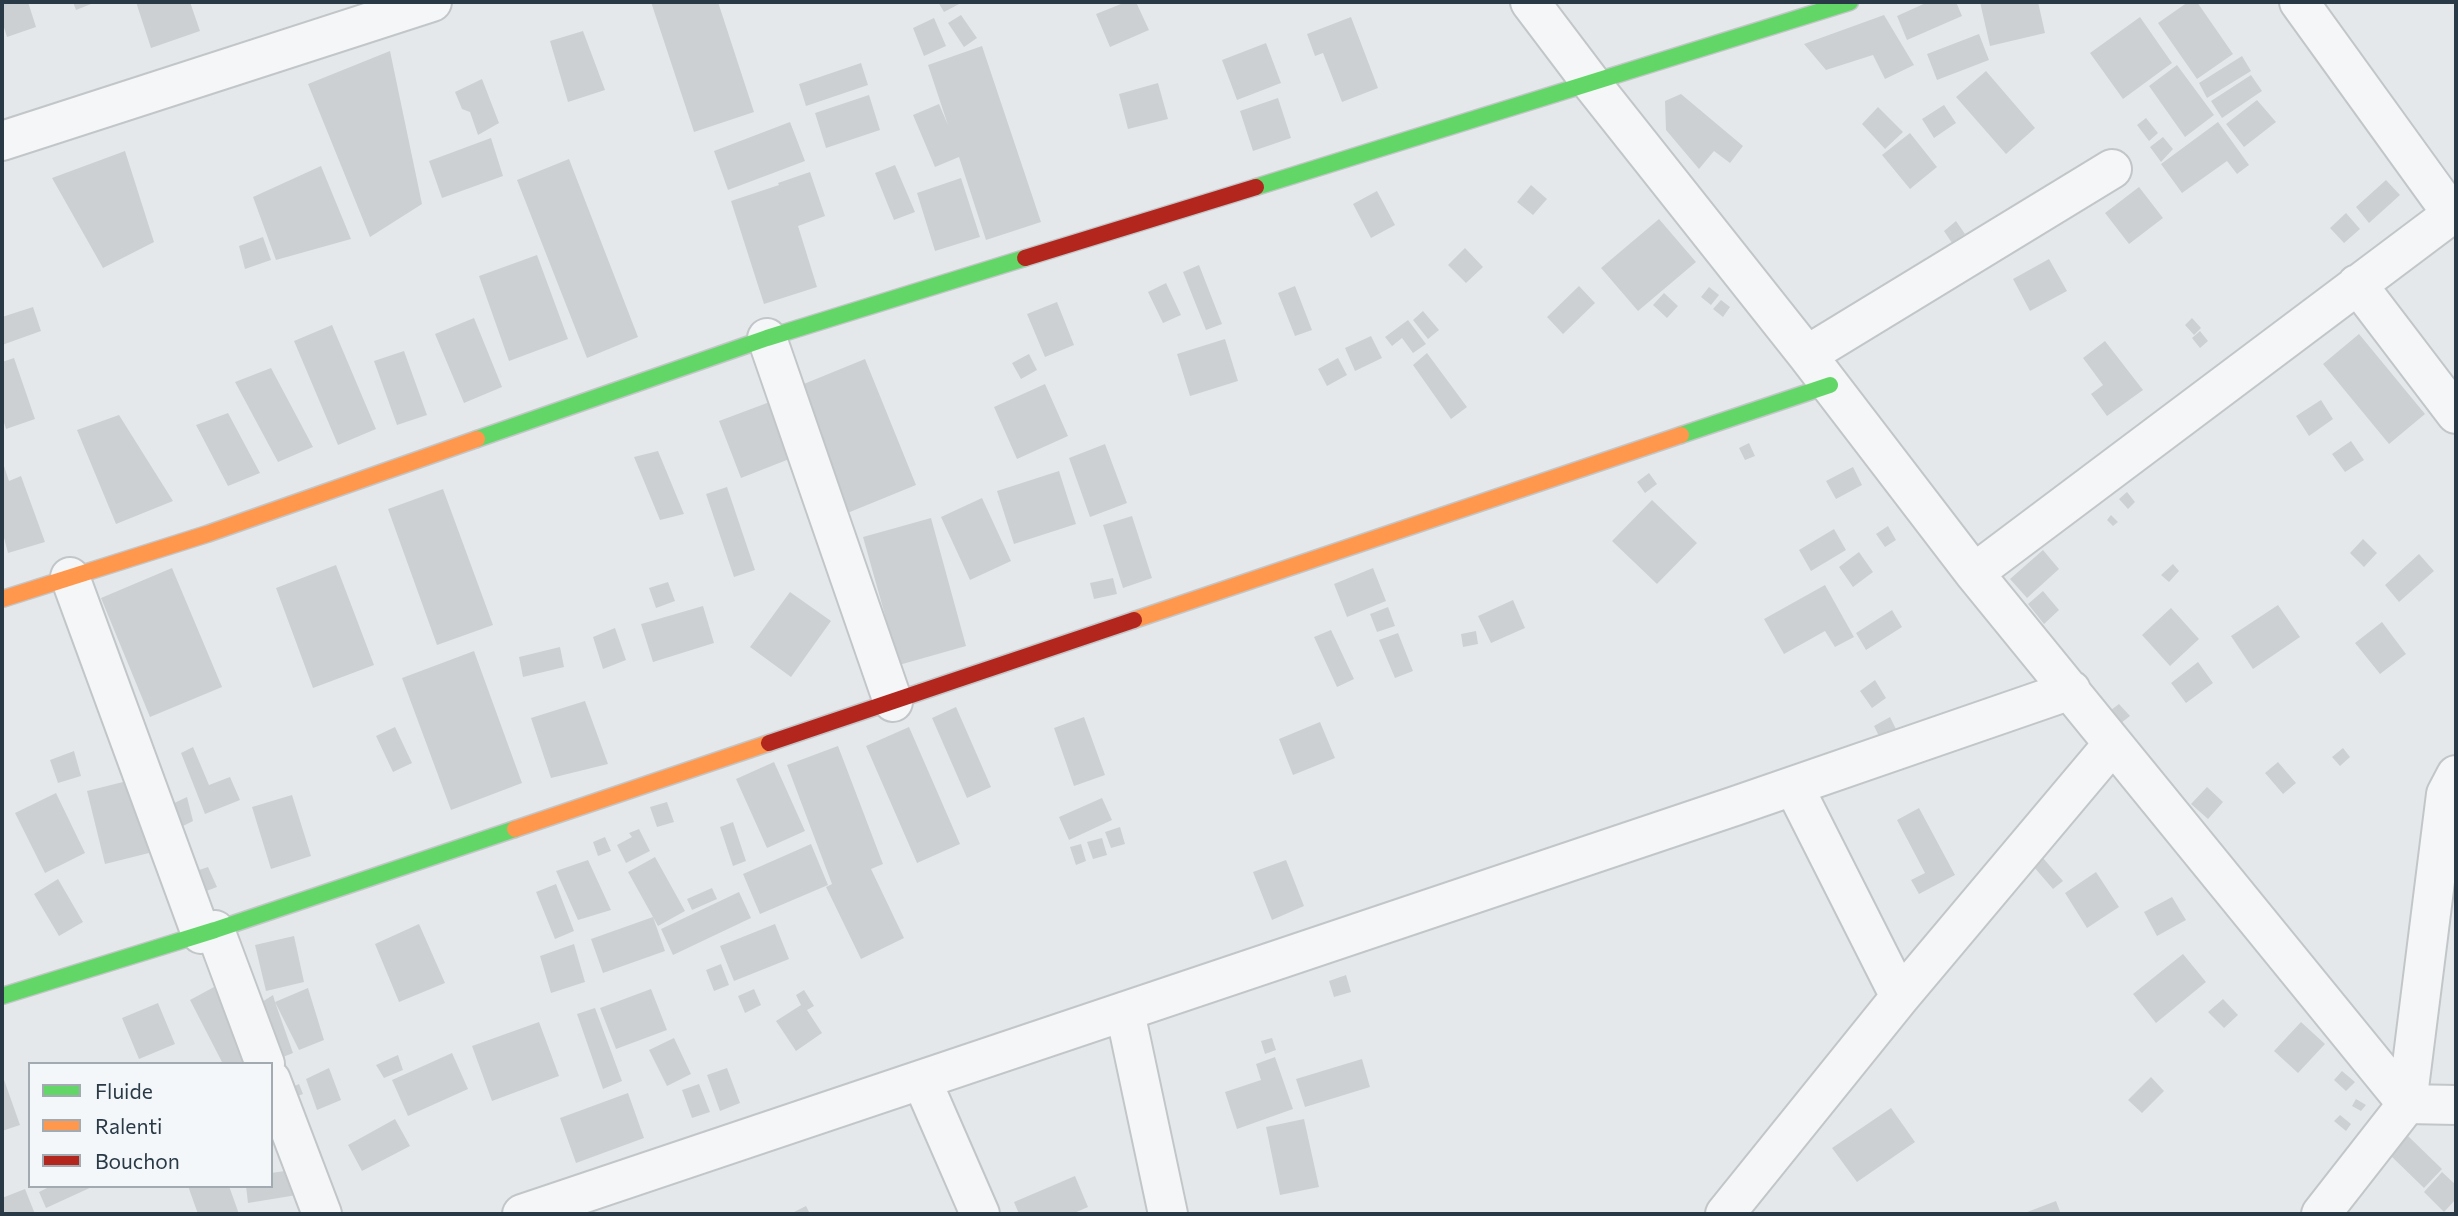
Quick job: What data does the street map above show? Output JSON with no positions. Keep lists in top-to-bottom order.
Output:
{
  "legend": ["Fluide", "Ralenti", "Bouchon"]
}
